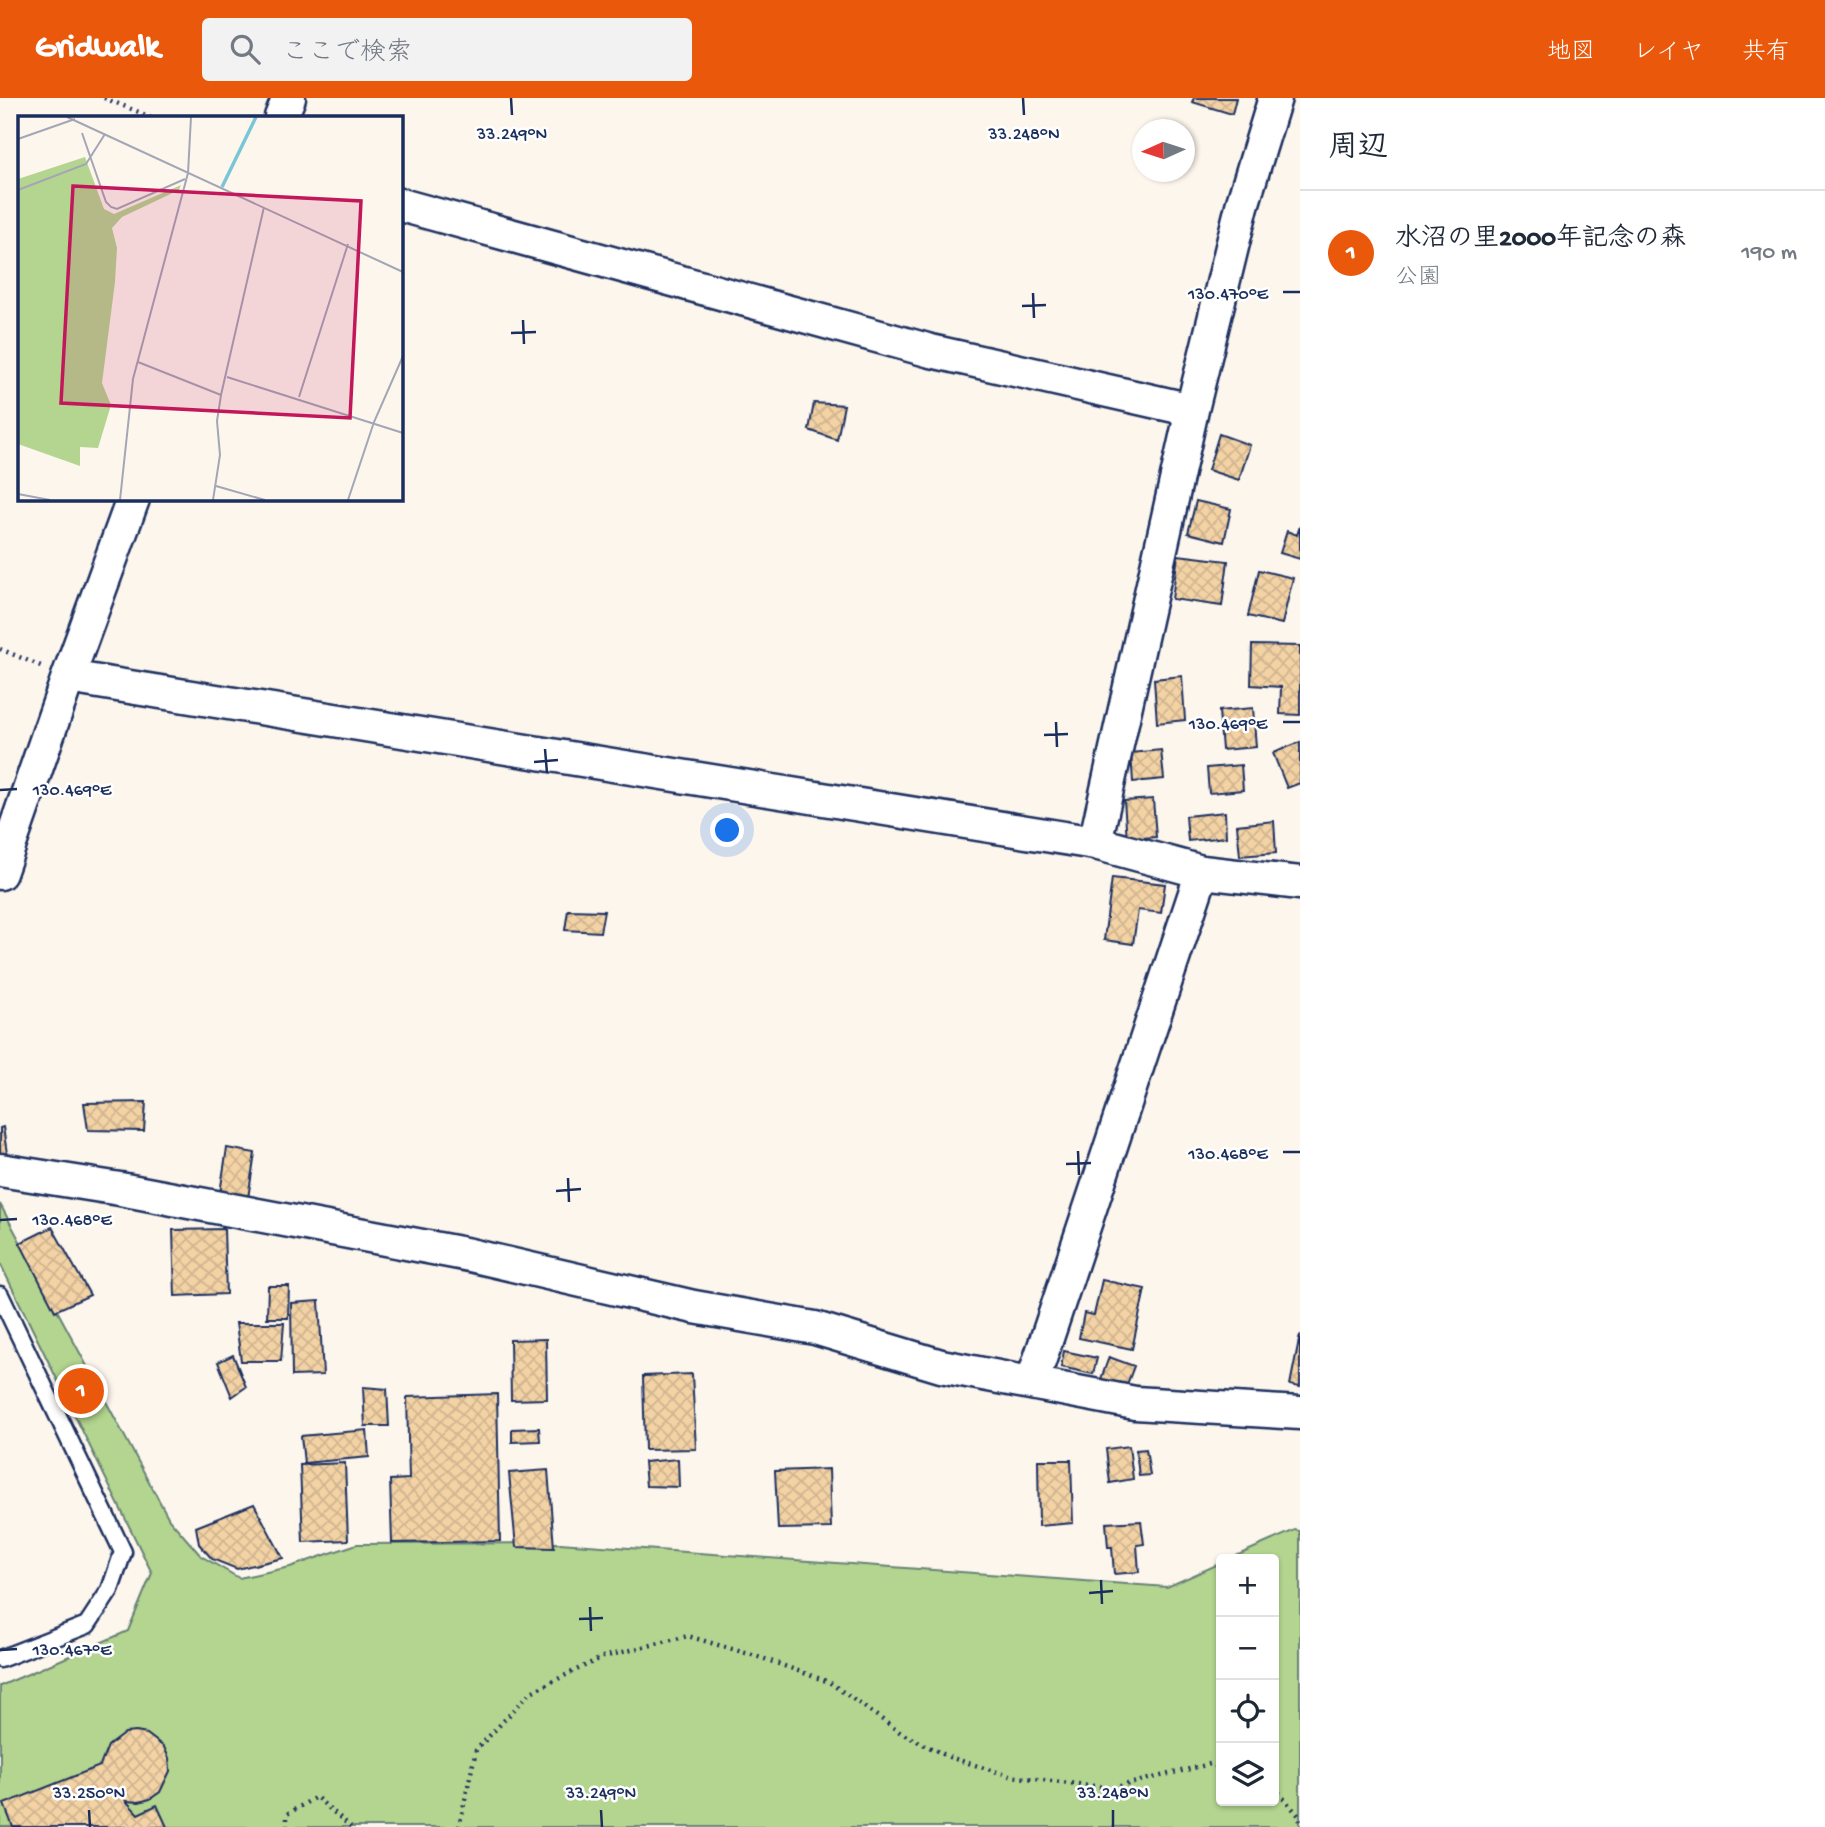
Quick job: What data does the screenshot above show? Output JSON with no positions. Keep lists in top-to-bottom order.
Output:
{
  "north": "left",
  "page": {
    "header": "Gridwalk",
    "search": "ここで検索",
    "nav": ["地図", "レイヤ", "共有"],
    "heading": "周辺",
    "list": [
      {
        "mark": "1",
        "name": "水沼の里2000年記念の森",
        "note": "公園",
        "value": "190 m"
      }
    ],
    "pins": "1",
    "map_buttons": ["+", "−"]
  },
  "coordinates": [
    "33.249°N",
    "33.248°N",
    "130.470°E",
    "130.469°E",
    "130.468°E",
    "130.467°E",
    "33.250°N"
  ]
}
